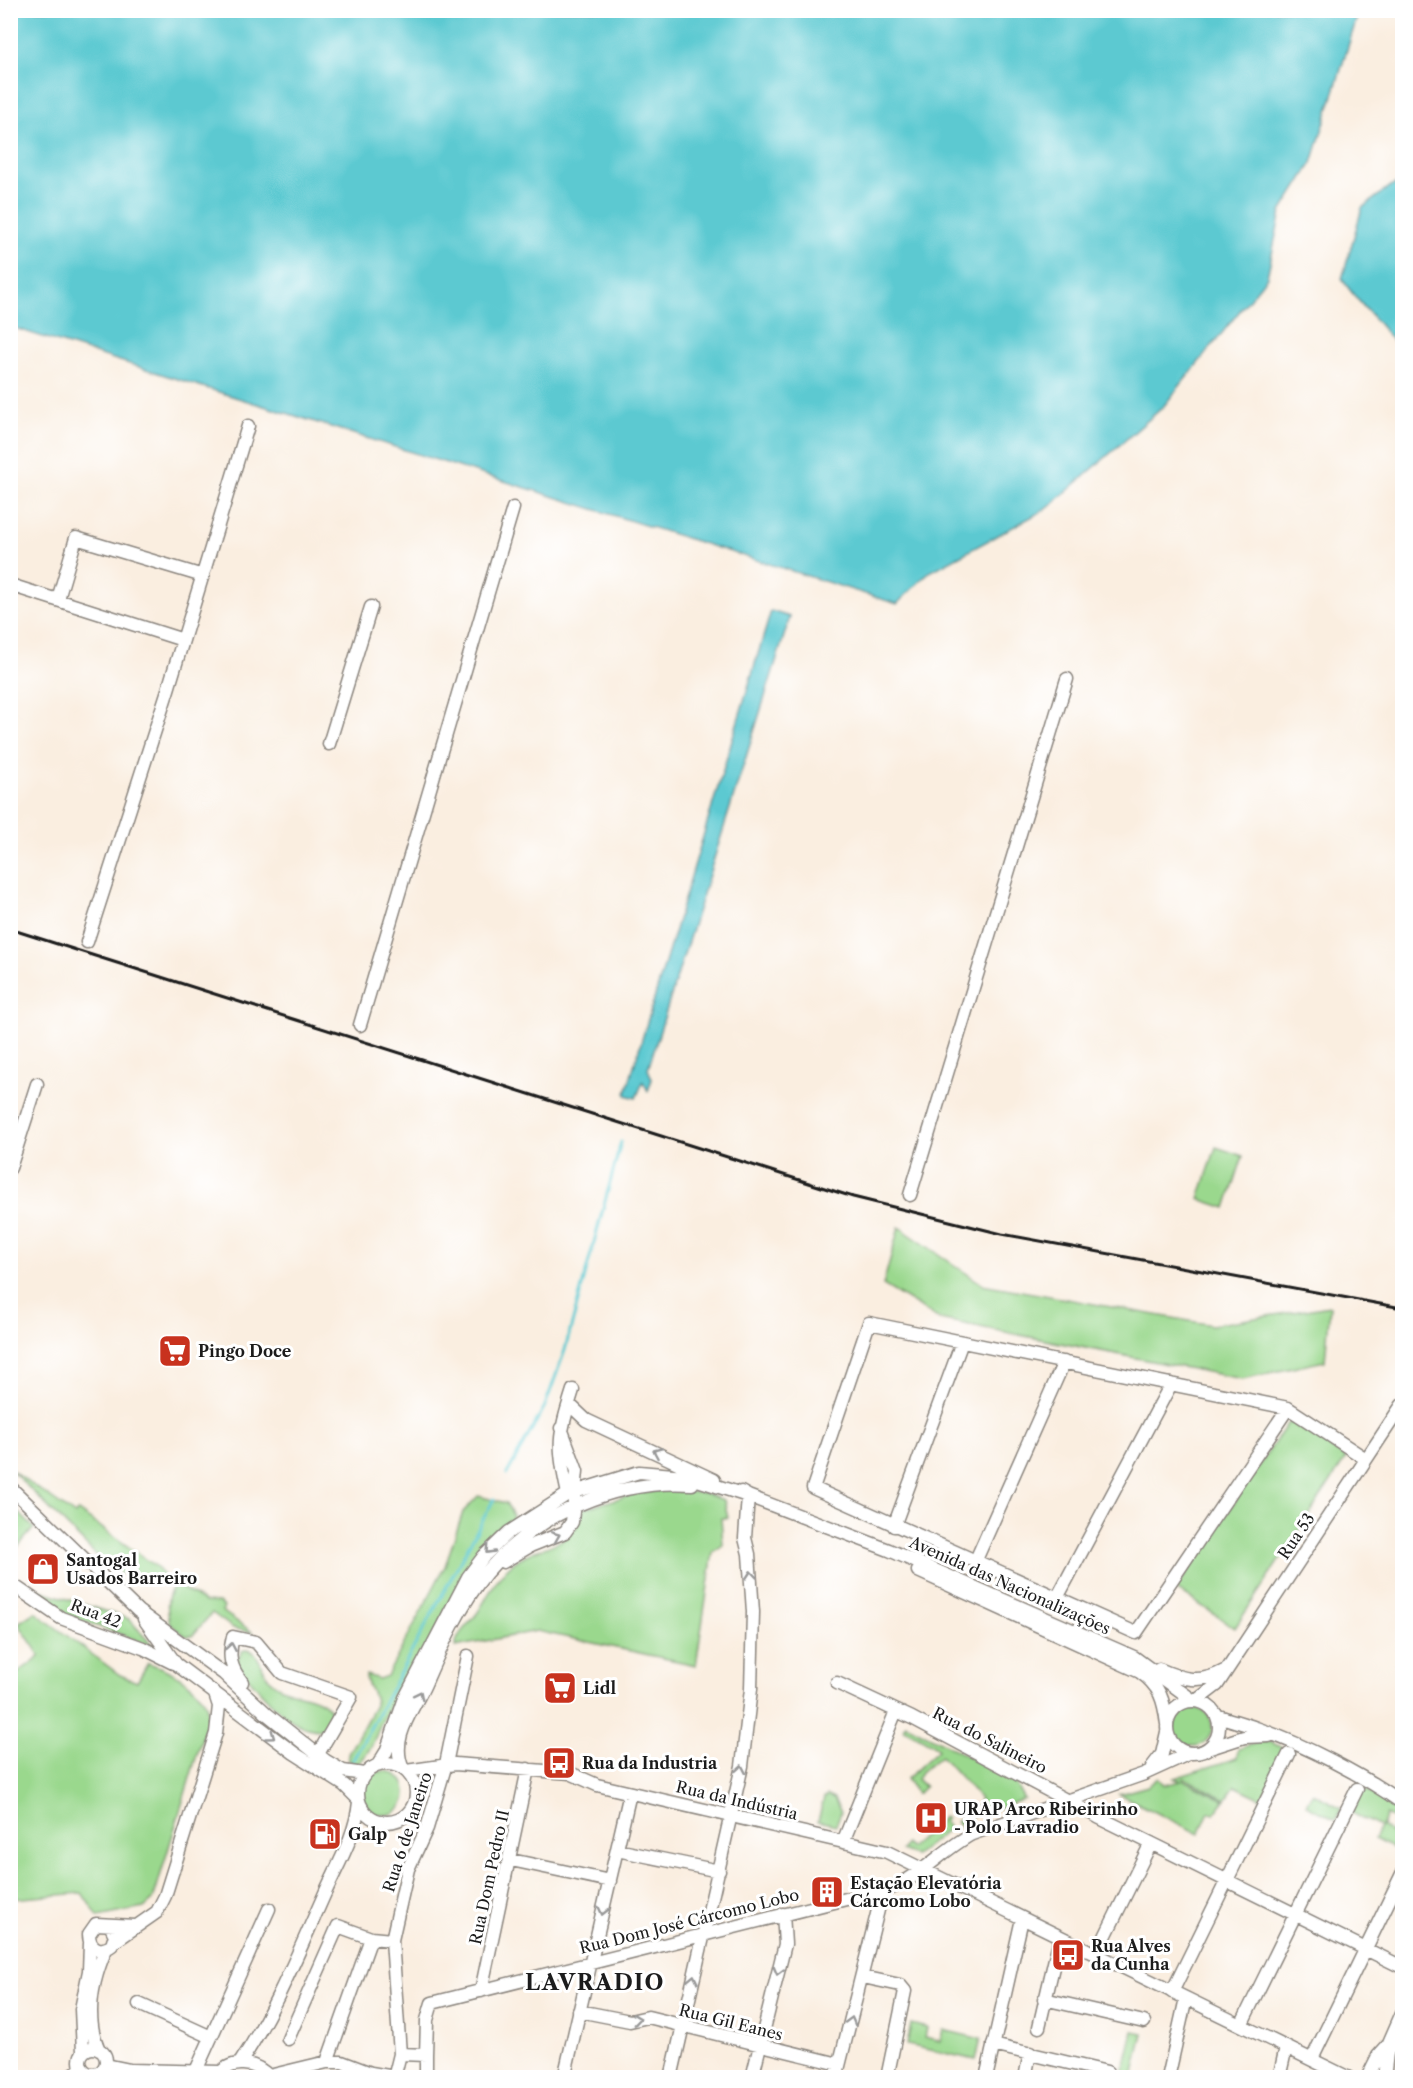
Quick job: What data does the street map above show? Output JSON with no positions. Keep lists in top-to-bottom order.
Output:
{
  "streets": {
    "street": [
      "Rua 53",
      "Avenida das Nacionalizações",
      "Rua 42",
      "Rua do Salineiro",
      "Rua da Indústria",
      "Rua 6 de Janeiro",
      "Rua Dom Pedro II",
      "Rua Dom José Cárcomo Lobo",
      "Rua Gil Eanes"
    ]
  },
  "crossings": [
    ["Rua 53", "Avenida das Nacionalizações"],
    ["Rua 53", "Rua Dom José Cárcomo Lobo"],
    ["Avenida das Nacionalizações", "Rua da Indústria"],
    ["Avenida das Nacionalizações", "Rua Dom José Cárcomo Lobo"],
    ["Rua do Salineiro", "Rua Dom José Cárcomo Lobo"],
    ["Rua da Indústria", "Rua 6 de Janeiro"],
    ["Rua da Indústria", "Rua Dom Pedro II"],
    ["Rua da Indústria", "Rua Dom José Cárcomo Lobo"],
    ["Rua Dom Pedro II", "Rua Dom José Cárcomo Lobo"]
  ],
  "one_way": ["Rua Gil Eanes"],
  "districts": ["LAVRADIO"],
  "places": {
    "supermarket": ["Pingo Doce", "Lidl"],
    "shop": ["Santogal Usados Barreiro"],
    "bus stop": ["Rua da Industria", "Rua Alves da Cunha"],
    "hospital": ["URAP Arco Ribeirinho - Polo Lavradio"],
    "fuel station": ["Galp"],
    "building": ["Estação Elevatória Cárcomo Lobo"]
  }
}
